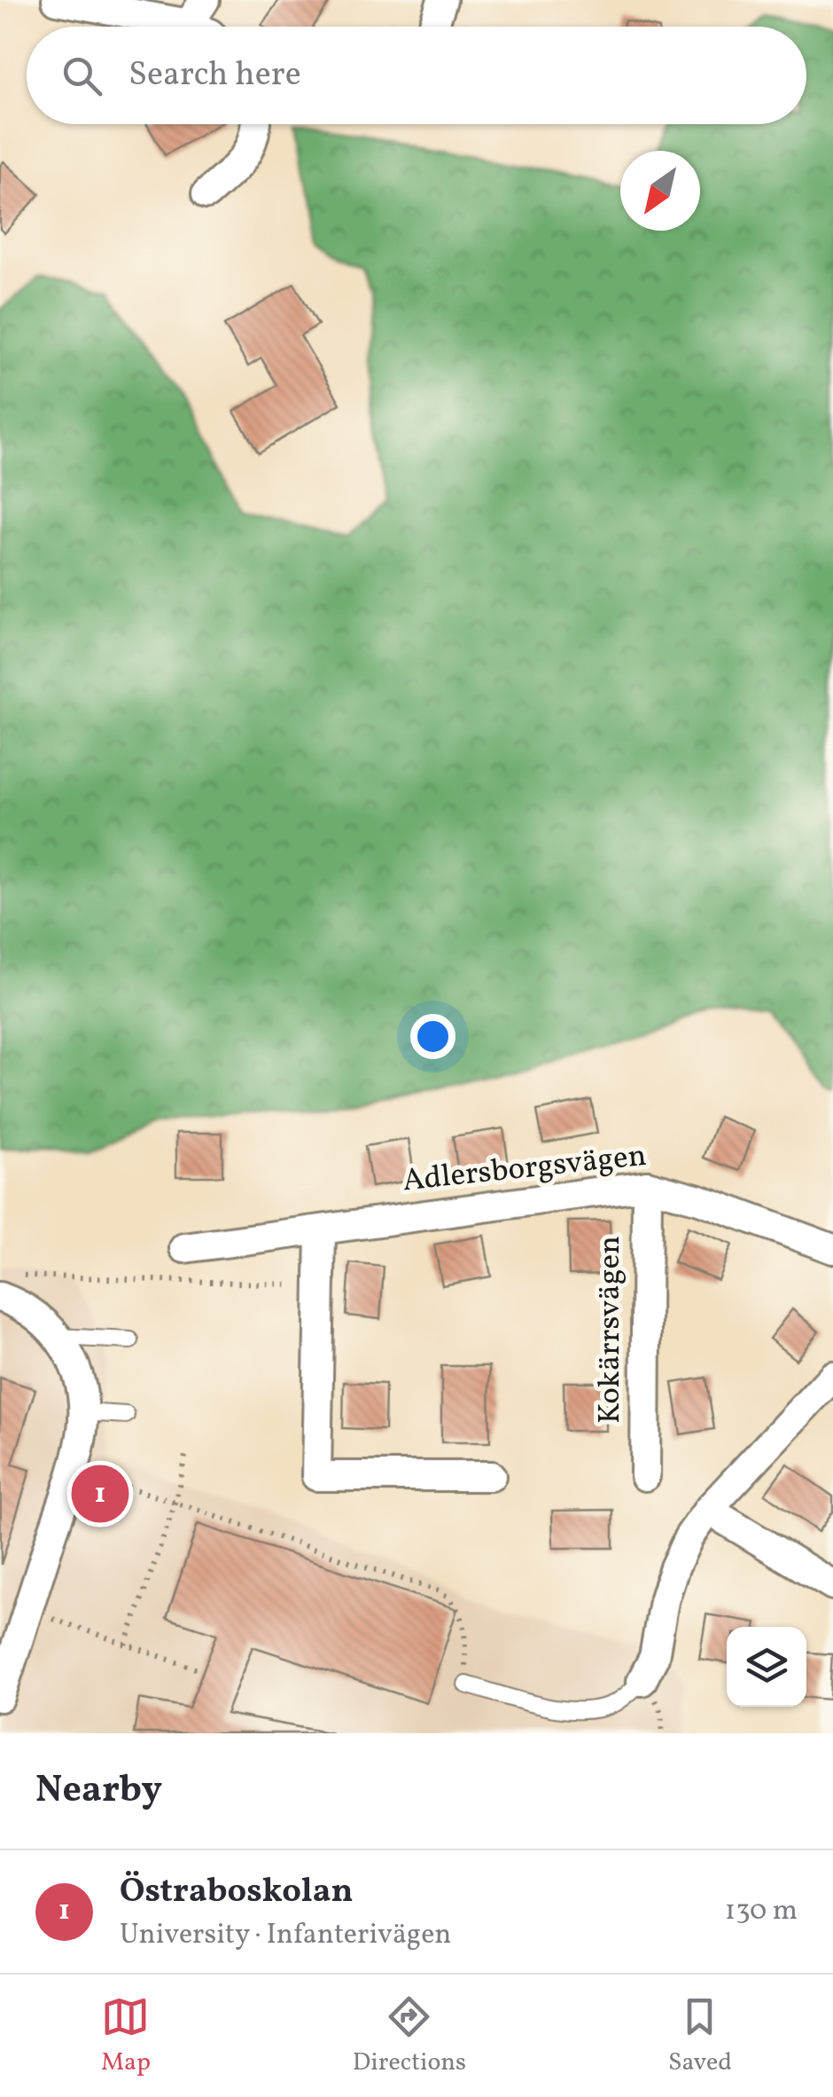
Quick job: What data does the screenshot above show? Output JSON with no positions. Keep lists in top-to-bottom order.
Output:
{
  "streets": {
    "street": ["Adlersborgsvägen", "Kokärrsvägen"]
  },
  "crossings": [
    ["Adlersborgsvägen", "Kokärrsvägen"]
  ],
  "north": "bottom left",
  "page": {
    "search": "Search here",
    "pins": "1",
    "heading": "Nearby",
    "list": [
      {
        "mark": "1",
        "name": "Östraboskolan",
        "note": "University · Infanterivägen",
        "value": "130 m"
      }
    ],
    "nav": ["Map", "Directions", "Saved"]
  }
}
